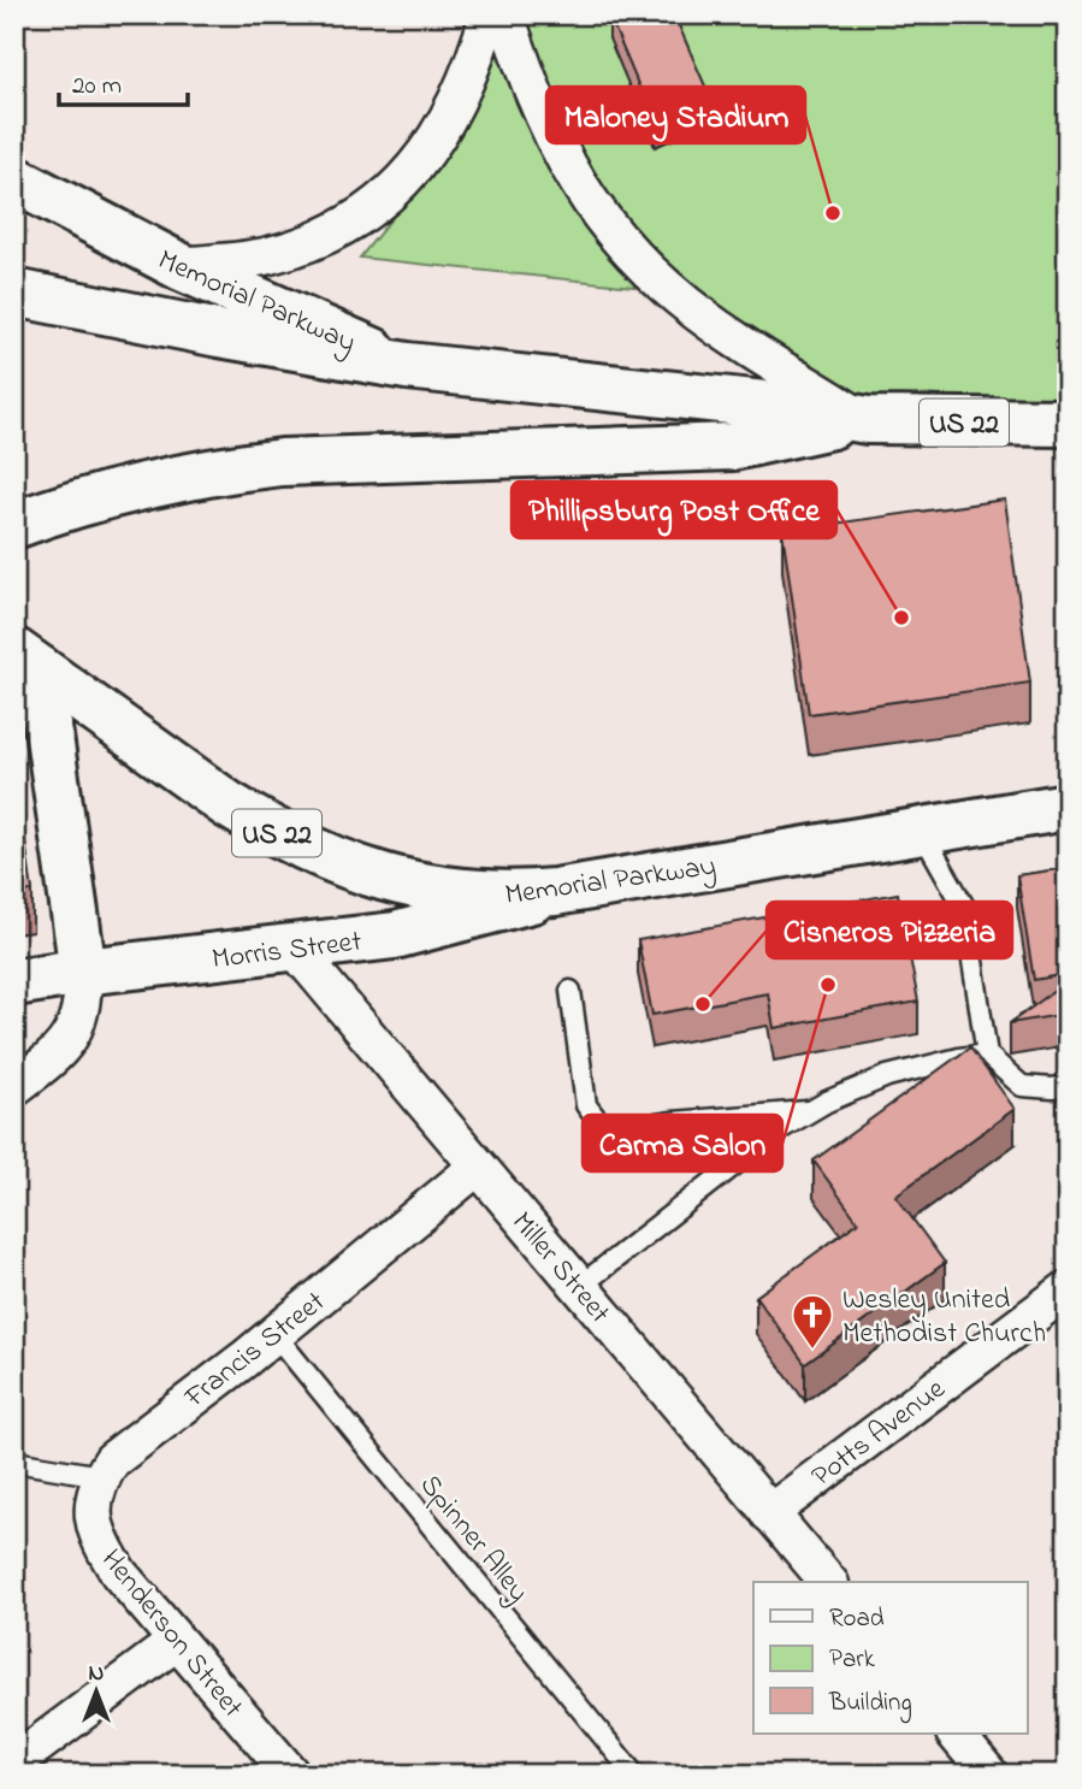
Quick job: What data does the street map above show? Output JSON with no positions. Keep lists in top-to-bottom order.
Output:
{
  "streets": {
    "main road": ["Memorial Parkway", "US 22", "Morris Street"],
    "street": [
      "Miller Street",
      "Francis Street",
      "Potts Avenue",
      "Henderson Street"
    ],
    "lane": ["Spinner Alley"]
  },
  "crossings": [
    ["Memorial Parkway", "US 22"],
    ["Memorial Parkway", "Morris Street"],
    ["Morris Street", "Miller Street"],
    ["Miller Street", "Francis Street"],
    ["Miller Street", "Potts Avenue"],
    ["Francis Street", "Spinner Alley"],
    ["Francis Street", "Henderson Street"]
  ],
  "places": {
    "other": [
      "Maloney Stadium",
      "Phillipsburg Post Office",
      "Carma Salon",
      "Cisneros Pizzeria"
    ],
    "church": ["Wesley United Methodist Church"]
  },
  "legend": ["Road", "Park", "Building"],
  "scale_bar": "20 m",
  "north": "top"
}
